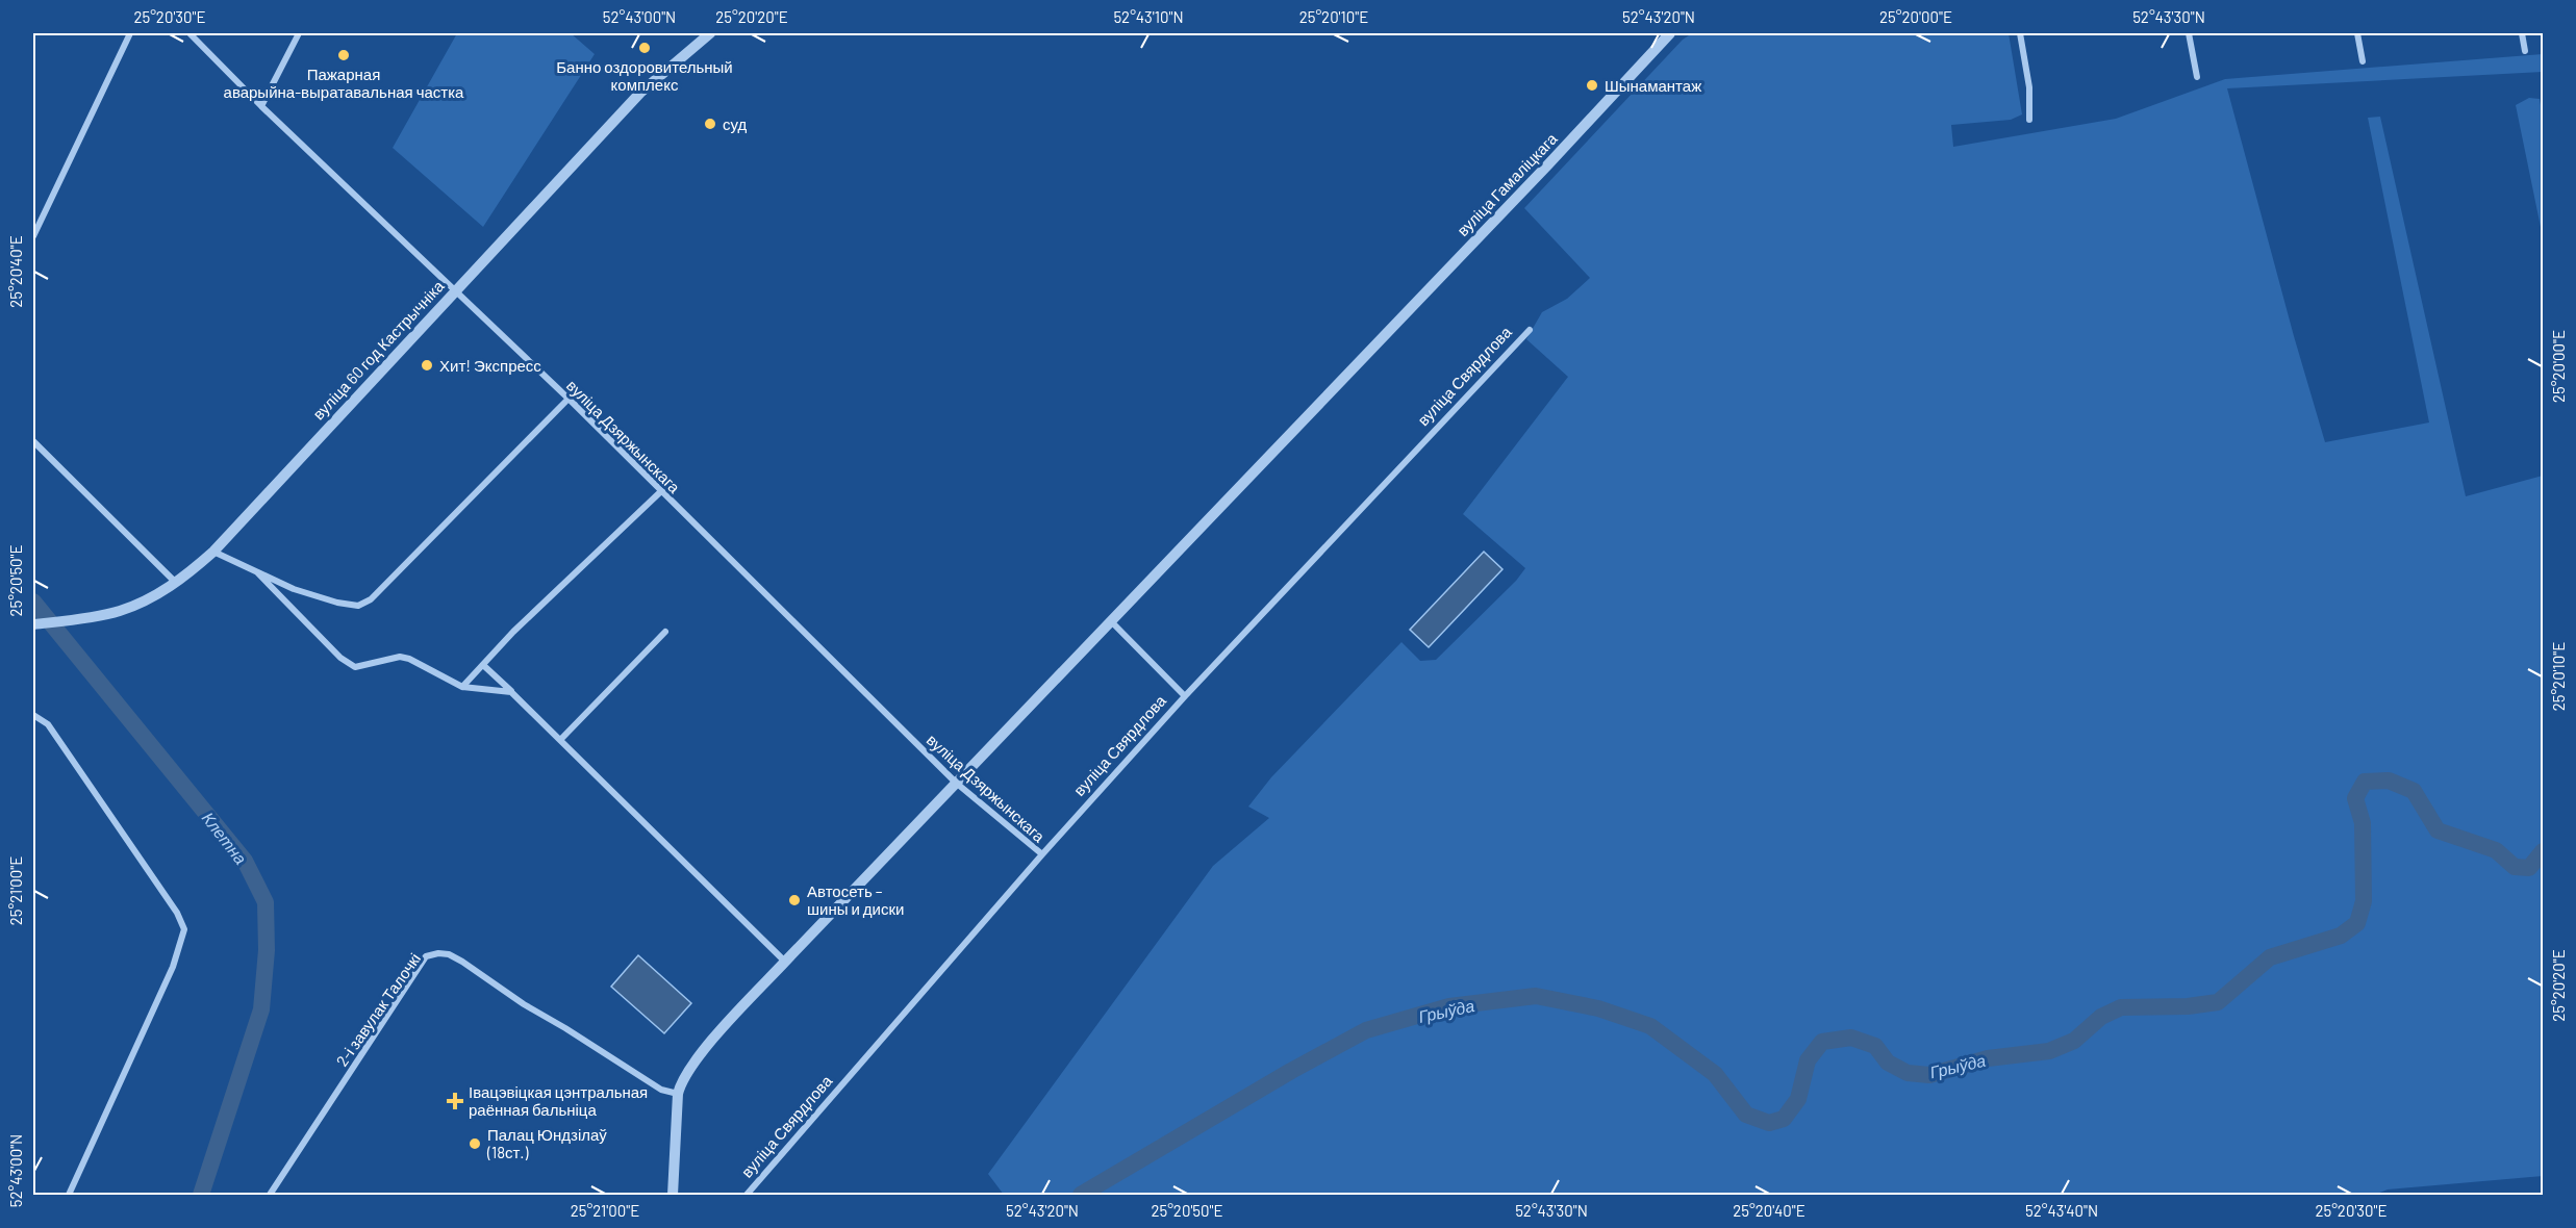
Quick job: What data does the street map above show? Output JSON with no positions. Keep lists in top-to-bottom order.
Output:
{
  "streets": {
    "street": [
      "вуліца Гамаліцкага",
      "вуліца 60 год Кастрычніка",
      "вуліца Свярдлова",
      "вуліца Дзяржынскага",
      "2-і завулак Талочкі"
    ]
  },
  "crossings": [
    ["вуліца 60 год Кастрычніка", "вуліца Дзяржынскага"],
    ["вуліца Свярдлова", "вуліца Дзяржынскага"]
  ],
  "water": ["Клетна", "Грыўда"],
  "places": {
    "other": [
      "Банно оздоровительный комплекс",
      "Пажарная аварыйна-выратавальная частка",
      "Шынамантаж",
      "суд",
      "Хит! Экспресс",
      "Автосеть – шины и диски",
      "Палац Юндзілаў (18ст.)"
    ],
    "health": ["Івацэвіцкая цэнтральная раённая бальніца"]
  },
  "coordinates": [
    "25°20'30\"E",
    "52°43'00\"N",
    "25°20'20\"E",
    "52°43'10\"N",
    "25°20'10\"E",
    "52°43'20\"N",
    "25°20'00\"E",
    "52°43'30\"N",
    "25°20'40\"E",
    "25°20'50\"E",
    "25°21'00\"E",
    "52°43'40\"N"
  ]
}
